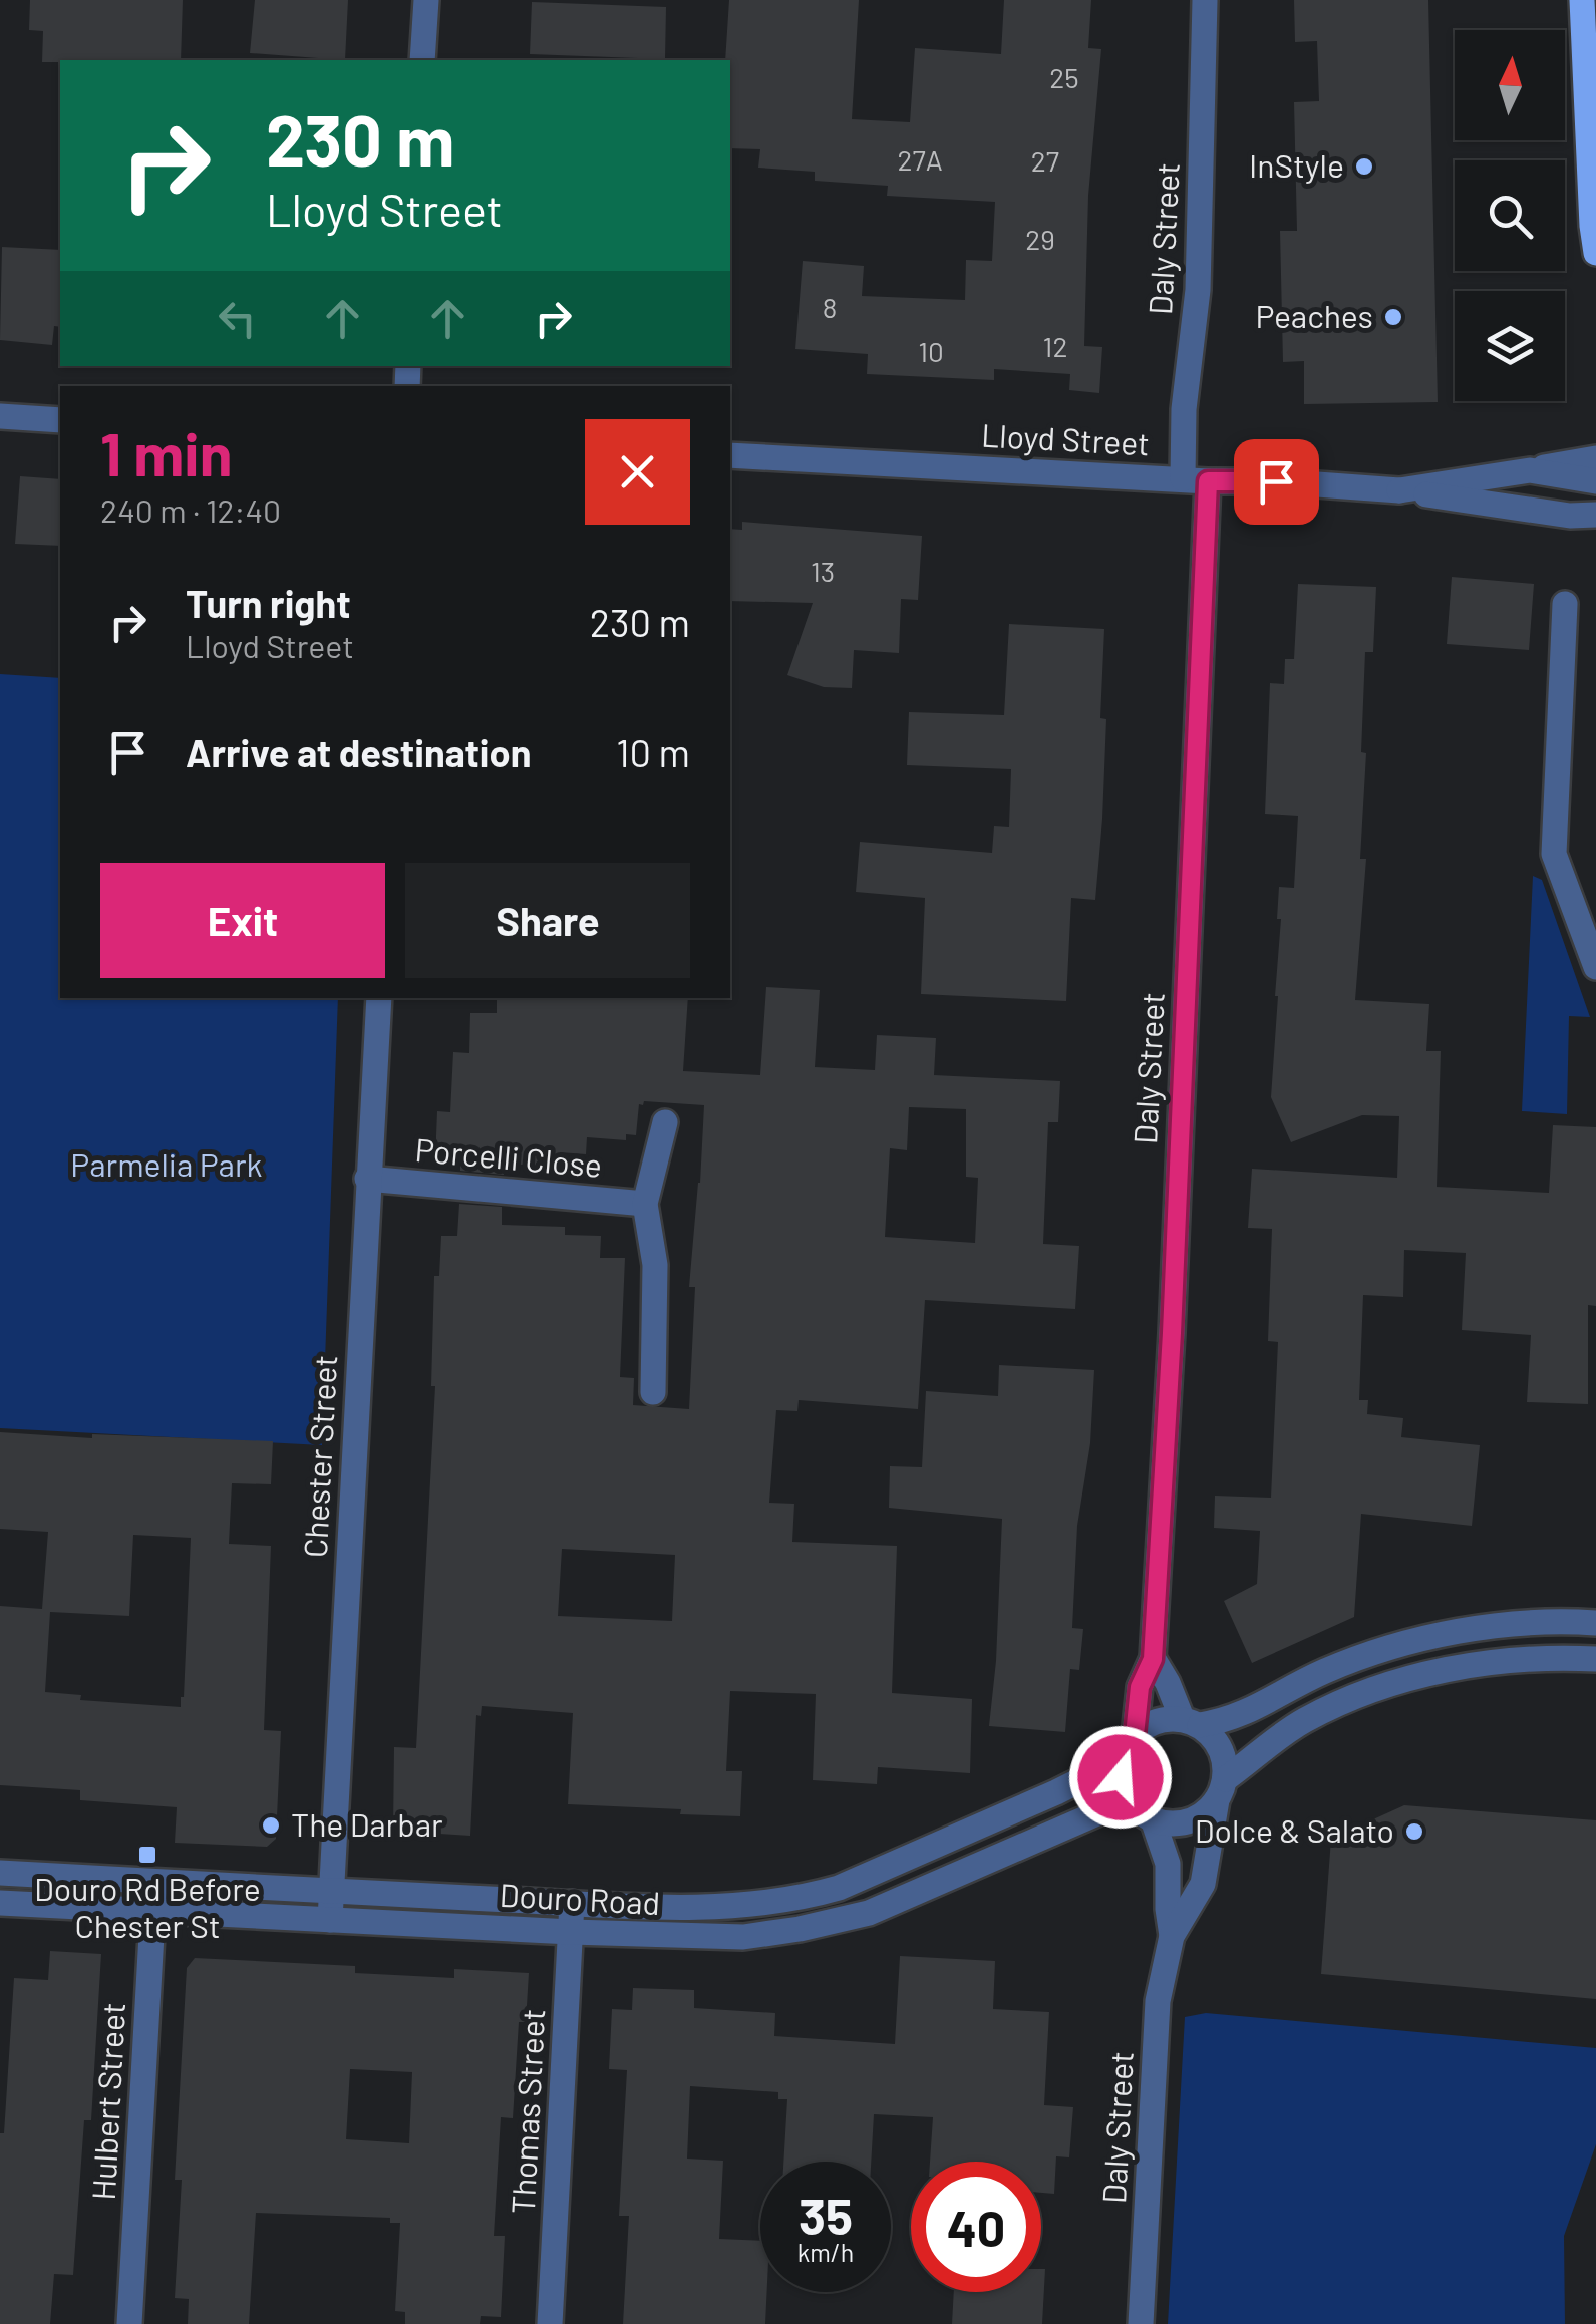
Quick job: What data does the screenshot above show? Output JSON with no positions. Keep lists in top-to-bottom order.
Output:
{
  "streets": {
    "street": [
      "Daly Street",
      "Lloyd Street",
      "Porcelli Close",
      "Chester Street",
      "Douro Road",
      "Hulbert Street",
      "Thomas Street"
    ]
  },
  "crossings": [
    ["Daly Street", "Lloyd Street"],
    ["Daly Street", "Douro Road"],
    ["Porcelli Close", "Chester Street"],
    ["Chester Street", "Douro Road"],
    ["Douro Road", "Hulbert Street"],
    ["Douro Road", "Thomas Street"]
  ],
  "parks": ["Parmelia Park"],
  "places": {
    "other": [
      "InStyle",
      "Peaches",
      "The Darbar",
      "Dolce & Salato"
    ],
    "transit": ["Douro Rd Before Chester St"]
  },
  "house_numbers": [
    "25",
    "27A",
    "27",
    "29",
    "8",
    "12",
    "10",
    "13"
  ],
  "north": "top",
  "page": {
    "turn": ["230 m", "Lloyd Street"],
    "heading": ["1 min", "240 m · 12:40"],
    "list": [
      {
        "name": "Turn right",
        "note": "Lloyd Street",
        "value": "230 m"
      },
      {
        "name": "Arrive at destination",
        "value": "10 m"
      }
    ],
    "buttons": ["Exit", "Share"],
    "speed": "35 km/h",
    "limit": "40"
  }
}
